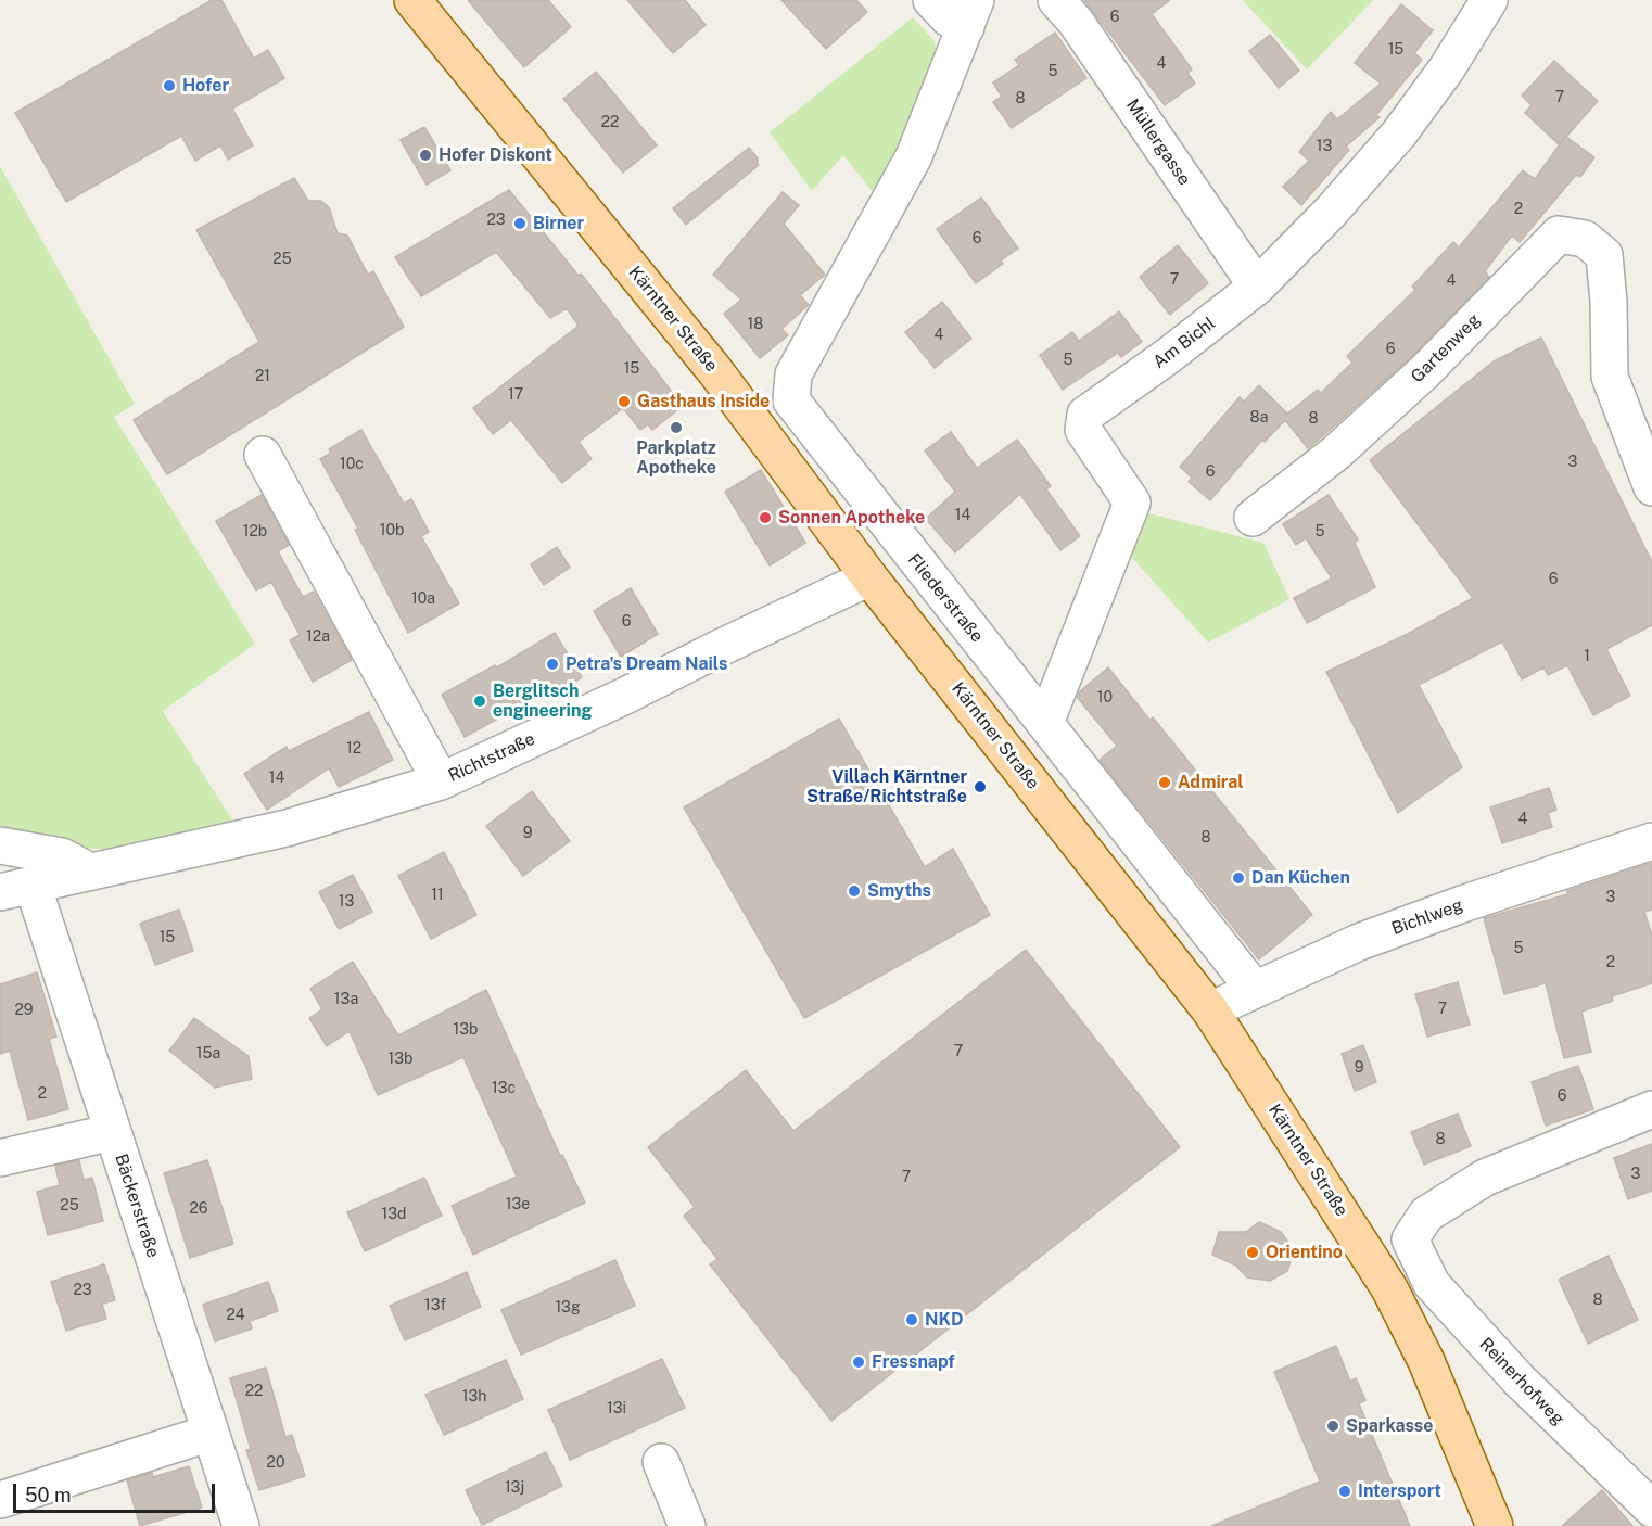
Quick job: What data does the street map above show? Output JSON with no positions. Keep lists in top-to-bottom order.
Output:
{
  "streets": {
    "main road": ["Kärntner Straße"],
    "street": [
      "Müllergasse",
      "Am Bichl",
      "Gartenweg",
      "Fliederstraße",
      "Richtstraße",
      "Bichlweg",
      "Bäckerstraße",
      "Reinerhofweg"
    ]
  },
  "crossings": [
    ["Müllergasse", "Am Bichl"],
    ["Kärntner Straße", "Richtstraße"],
    ["Kärntner Straße", "Bichlweg"],
    ["Am Bichl", "Fliederstraße"],
    ["Fliederstraße", "Bichlweg"],
    ["Richtstraße", "Bäckerstraße"]
  ],
  "places": [
    "Hofer",
    "Hofer Diskont",
    "Birner",
    "Gasthaus Inside",
    "Parkplatz Apotheke",
    "Sonnen Apotheke",
    "Petra's Dream Nails",
    "Berglitsch engineering",
    "Admiral",
    "Villach Kärntner Straße/Richtstraße",
    "Dan Küchen",
    "Smyths",
    "Orientino",
    "NKD",
    "Fressnapf",
    "Sparkasse",
    "Intersport"
  ],
  "house_numbers": [
    "6",
    "15",
    "4",
    "5",
    "7",
    "8",
    "22",
    "13",
    "2",
    "23",
    "6",
    "25",
    "7",
    "4",
    "18",
    "4",
    "6",
    "5",
    "15",
    "21",
    "17",
    "8a",
    "8",
    "3",
    "10c",
    "6",
    "14",
    "10b",
    "12b",
    "5",
    "6",
    "10a",
    "6",
    "12a",
    "1",
    "10",
    "12",
    "14",
    "4",
    "9",
    "8",
    "11",
    "3",
    "13",
    "15",
    "5",
    "2",
    "13a",
    "7",
    "29",
    "13b",
    "7",
    "15a",
    "13b",
    "9",
    "13c",
    "2",
    "6",
    "8",
    "3",
    "7",
    "13e",
    "25",
    "26",
    "13d",
    "23",
    "8",
    "13f",
    "13g",
    "24",
    "22",
    "13h",
    "13i",
    "20",
    "13j"
  ],
  "scale_bar": "50 m"
}
